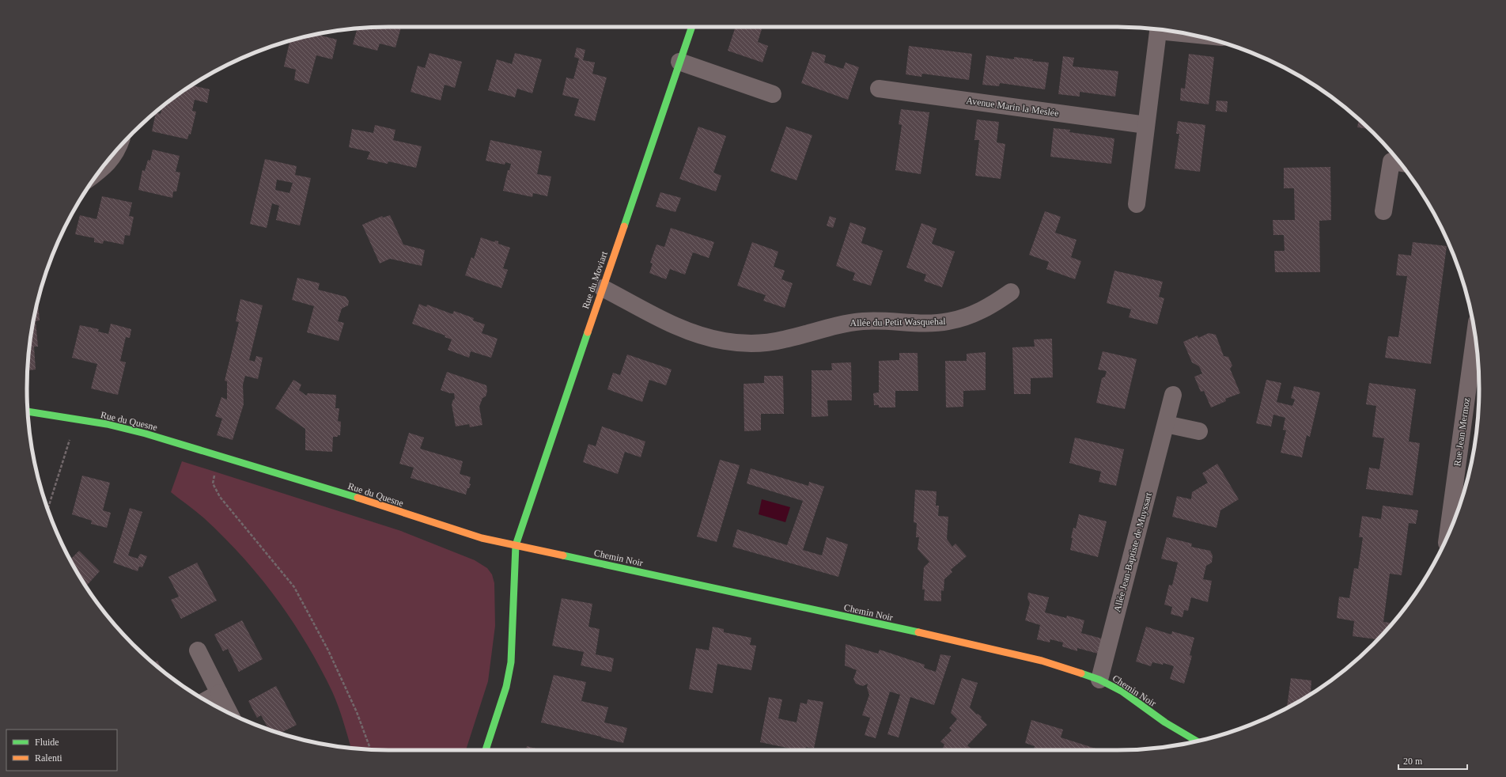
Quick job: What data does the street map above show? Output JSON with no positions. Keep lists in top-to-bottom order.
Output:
{
  "streets": {
    "street": [
      "Avenue Marin la Meslée",
      "Rue du Moviart",
      "Allée du Petit Wasquehal",
      "Rue du Quesne",
      "Rue Jean Mermoz",
      "Allée Jean-Baptiste de Muyssart",
      "Chemin Noir"
    ]
  },
  "crossings": [
    ["Rue du Moviart", "Allée du Petit Wasquehal"],
    ["Rue du Moviart", "Rue du Quesne"],
    ["Rue du Moviart", "Chemin Noir"],
    ["Rue du Quesne", "Chemin Noir"],
    ["Allée Jean-Baptiste de Muyssart", "Chemin Noir"]
  ],
  "legend": ["Fluide", "Ralenti"],
  "scale_bar": "20 m"
}
